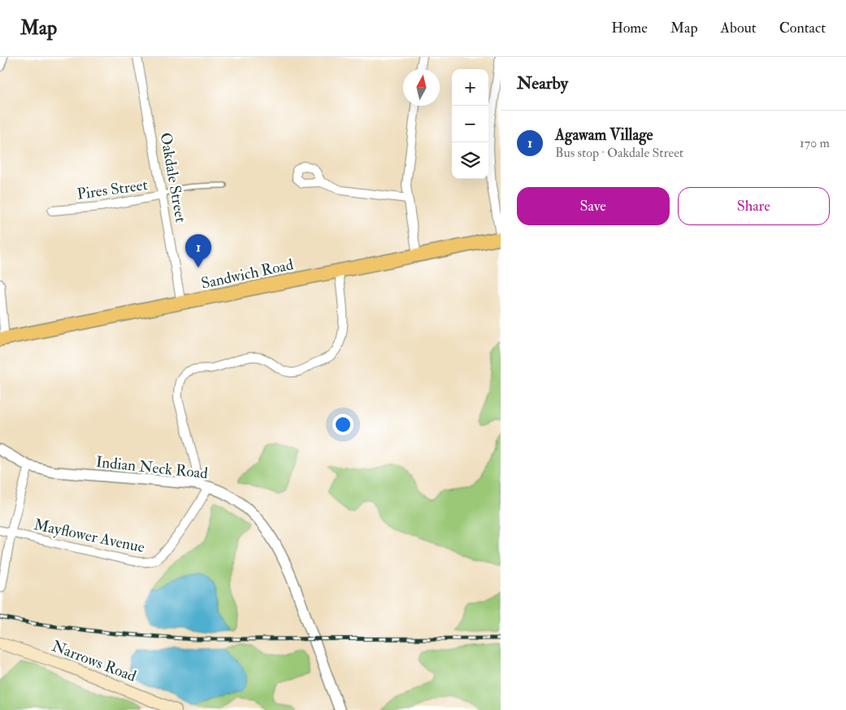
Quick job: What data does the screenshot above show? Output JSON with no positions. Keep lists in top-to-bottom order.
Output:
{
  "streets": {
    "main road": ["Sandwich Road", "Narrows Road"],
    "street": [
      "Oakdale Street",
      "Pires Street",
      "Indian Neck Road",
      "Mayflower Avenue"
    ]
  },
  "crossings": [
    ["Oakdale Street", "Pires Street"],
    ["Oakdale Street", "Sandwich Road"],
    ["Indian Neck Road", "Mayflower Avenue"]
  ],
  "north": "top",
  "page": {
    "header": "Map",
    "nav": [
      "Home",
      "Map",
      "About",
      "Contact"
    ],
    "heading": "Nearby",
    "map_buttons": ["+", "−"],
    "list": [
      {
        "mark": "1",
        "name": "Agawam Village",
        "note": "Bus stop · Oakdale Street",
        "value": "170 m"
      }
    ],
    "buttons": ["Save", "Share"],
    "pins": "1"
  }
}
